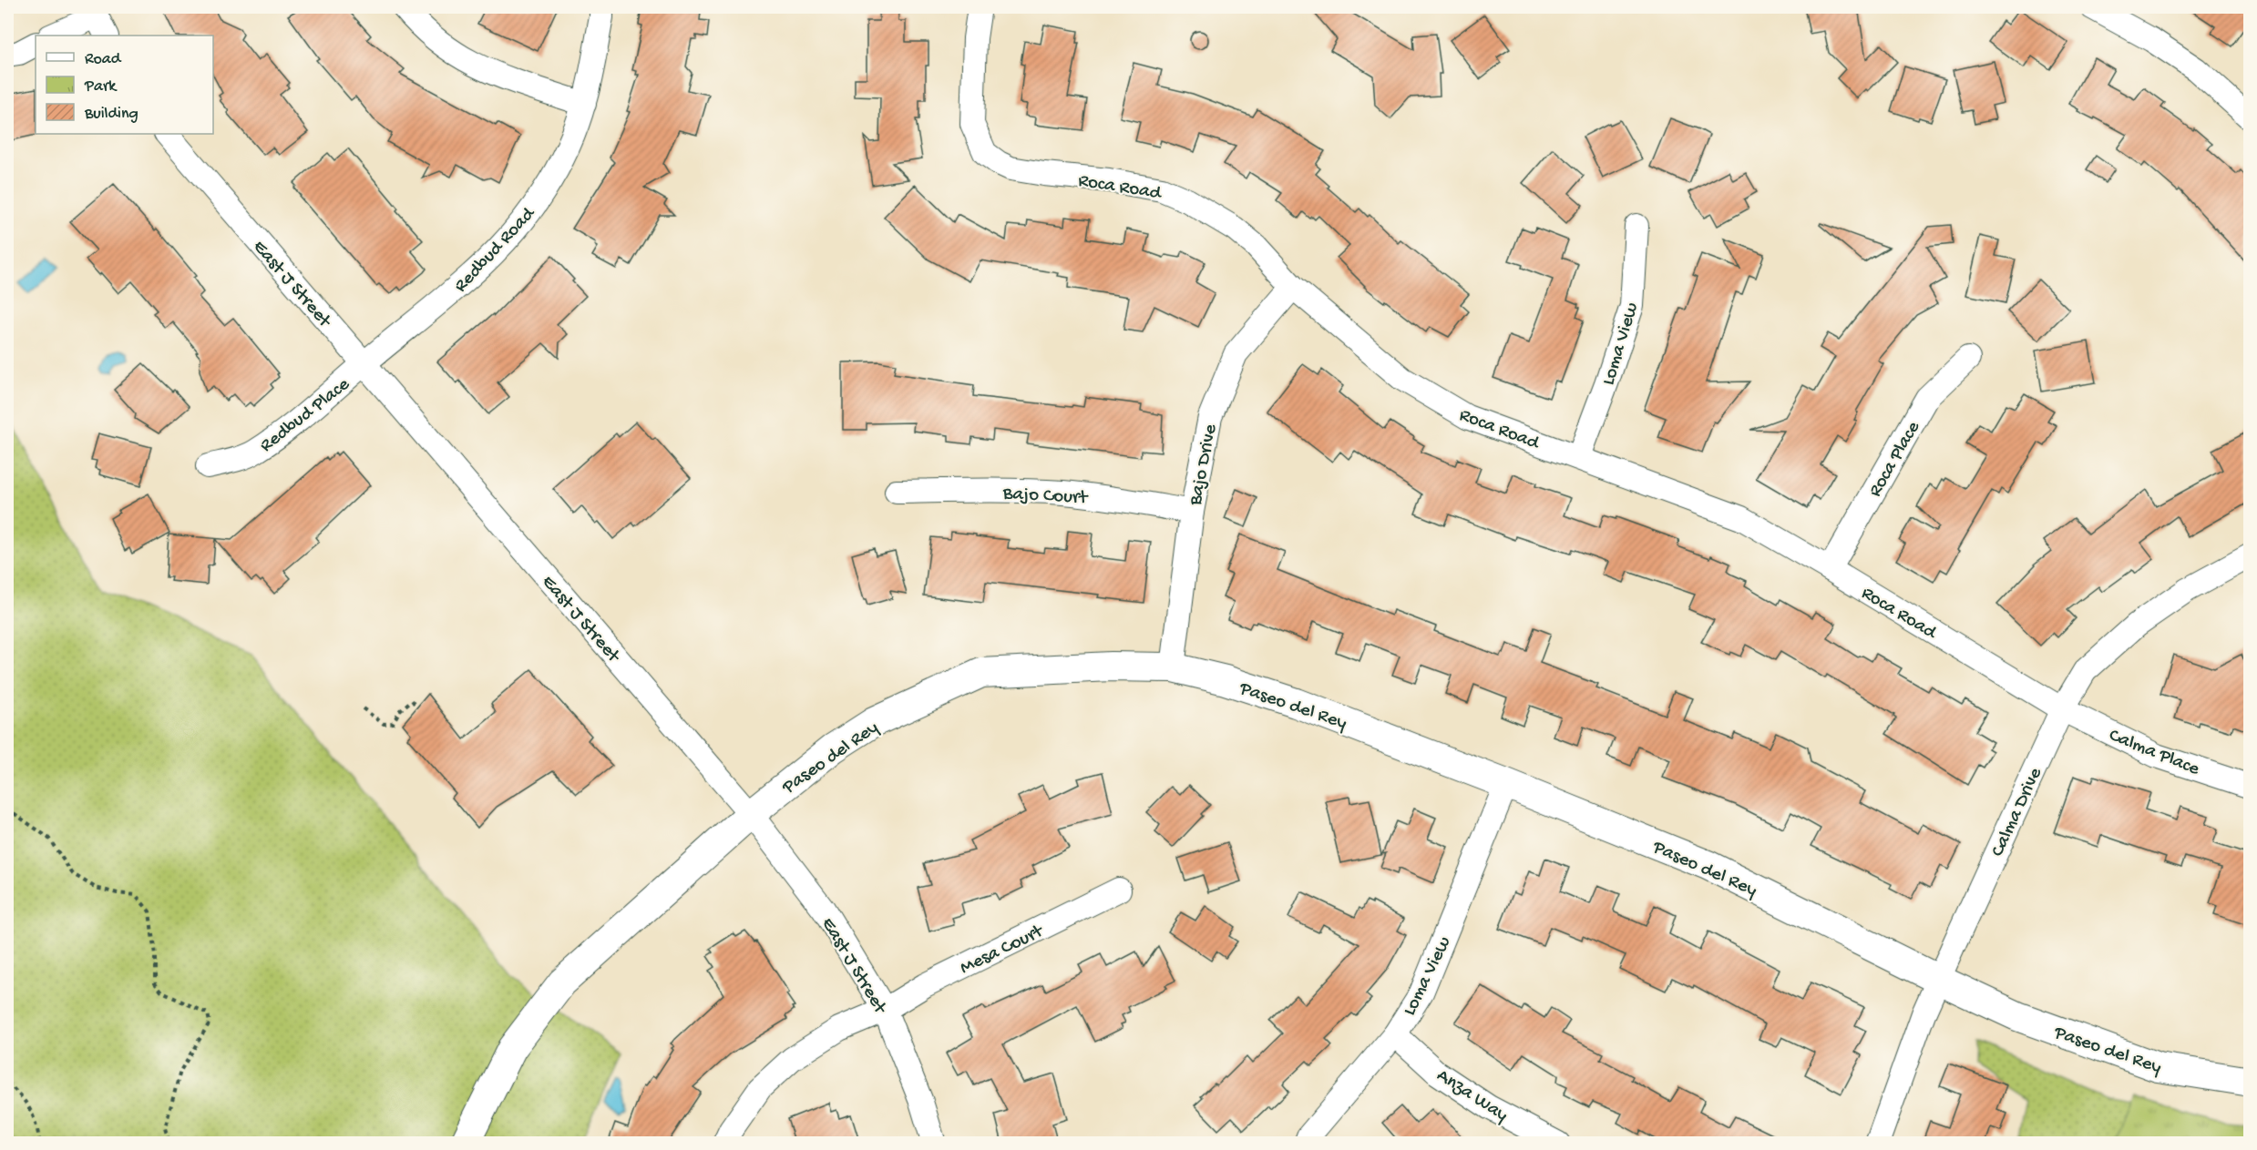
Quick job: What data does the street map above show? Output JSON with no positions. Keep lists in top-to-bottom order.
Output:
{
  "streets": {
    "main road": ["Paseo del Rey"],
    "street": [
      "Roca Road",
      "Redbud Road",
      "East J Street",
      "Loma View",
      "Redbud Place",
      "Roca Place",
      "Bajo Drive",
      "Bajo Court",
      "Calma Place",
      "Calma Drive",
      "Mesa Court",
      "Anza Way"
    ]
  },
  "crossings": [
    ["Roca Road", "Loma View"],
    ["Roca Road", "Roca Place"],
    ["Roca Road", "Bajo Drive"],
    ["Roca Road", "Calma Place"],
    ["Roca Road", "Calma Drive"],
    ["Redbud Road", "East J Street"],
    ["Redbud Road", "Redbud Place"],
    ["East J Street", "Redbud Place"],
    ["East J Street", "Paseo del Rey"],
    ["East J Street", "Mesa Court"],
    ["Loma View", "Paseo del Rey"],
    ["Loma View", "Anza Way"],
    ["Bajo Drive", "Bajo Court"],
    ["Bajo Drive", "Paseo del Rey"],
    ["Paseo del Rey", "Calma Drive"],
    ["Calma Place", "Calma Drive"]
  ],
  "legend": ["Road", "Park", "Building"]
}
